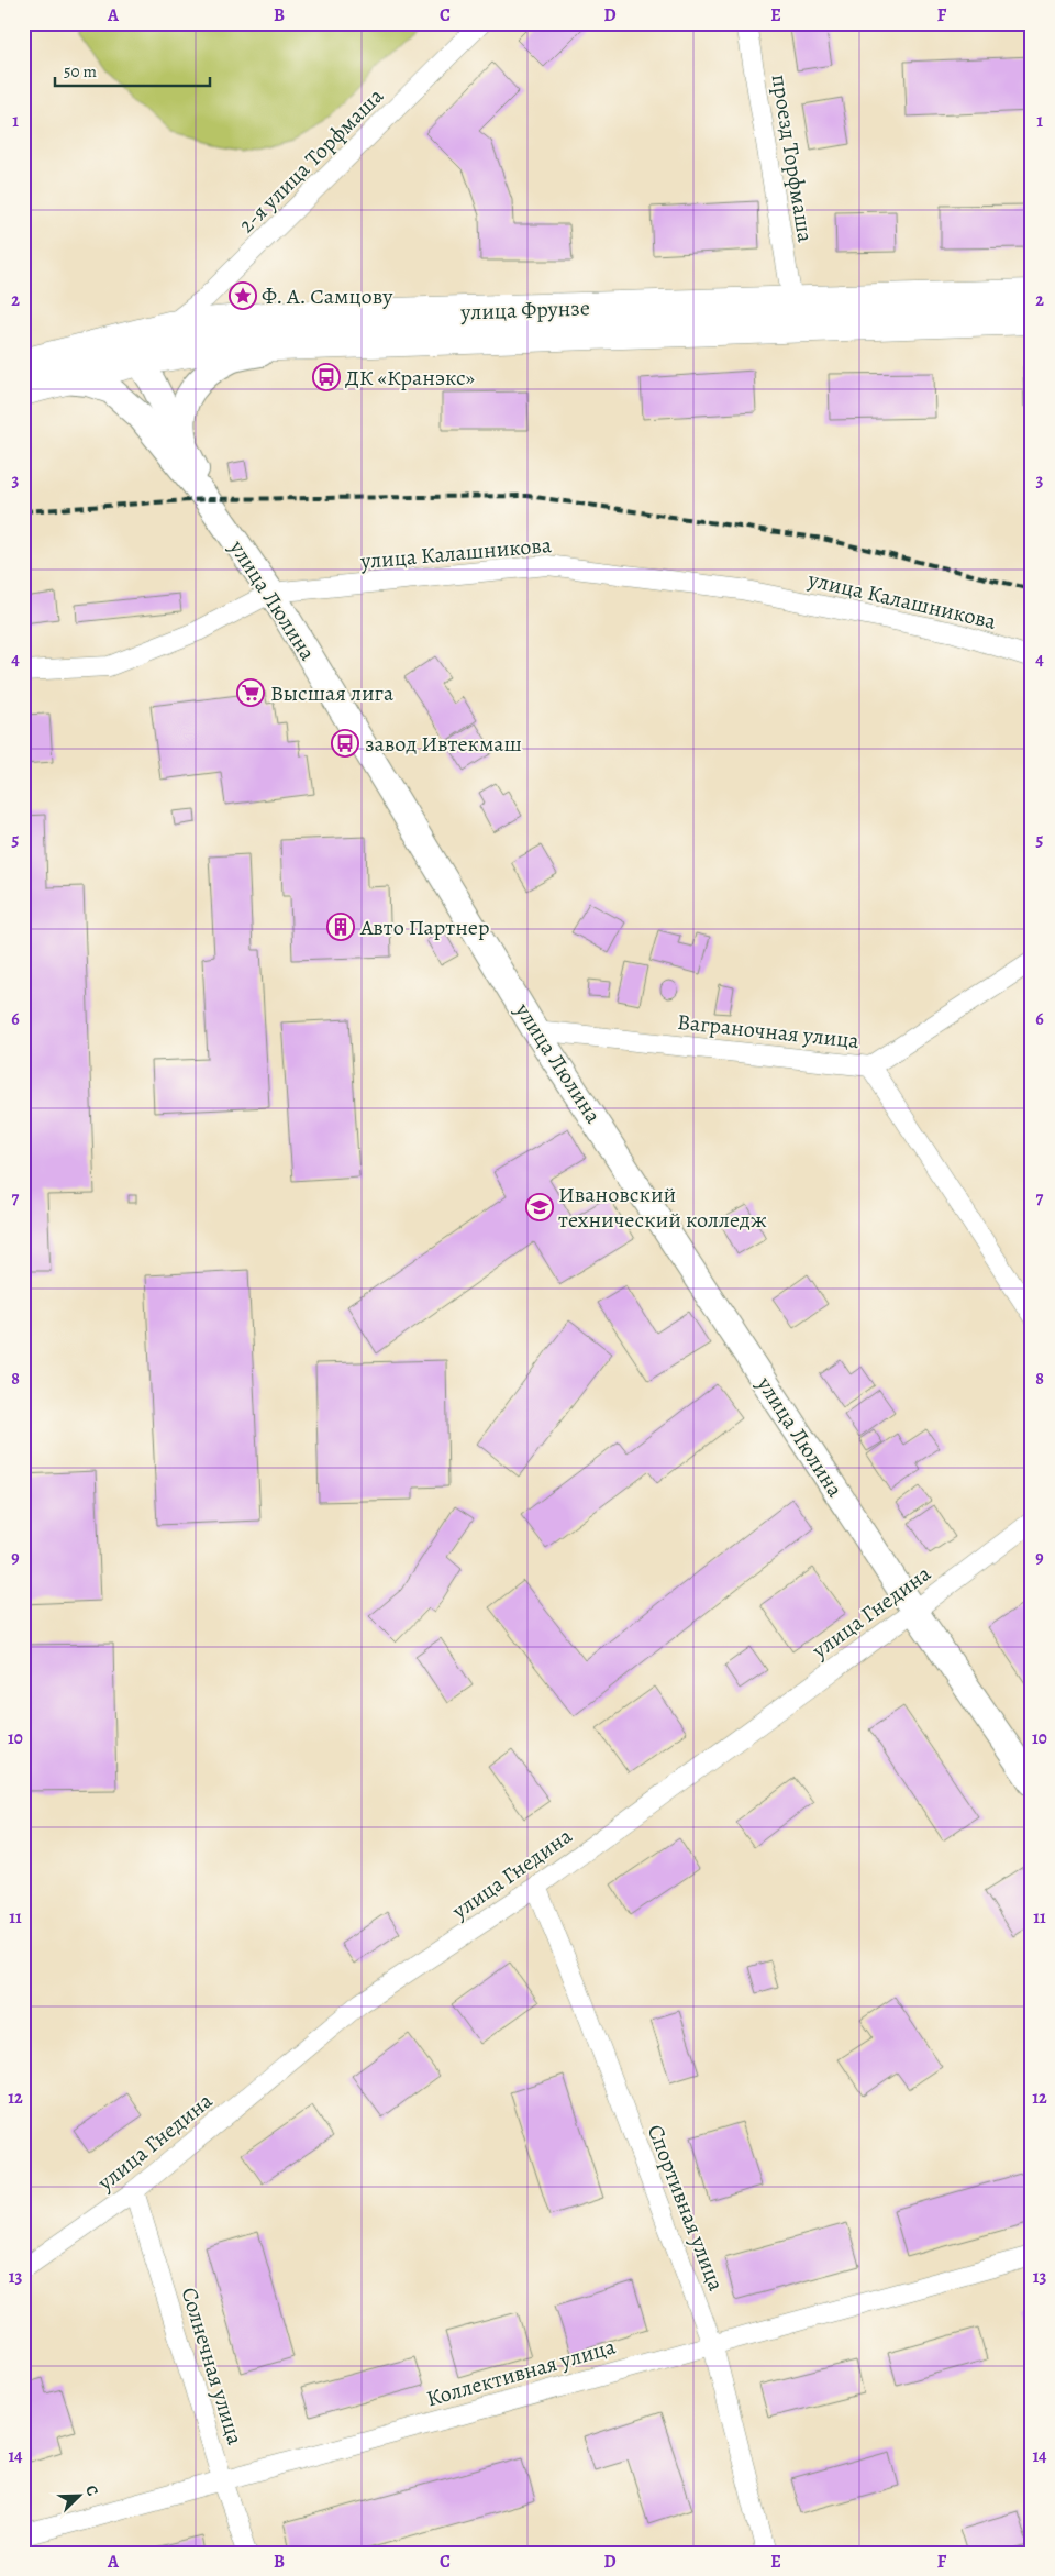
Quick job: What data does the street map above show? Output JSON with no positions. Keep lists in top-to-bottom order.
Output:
{
  "streets": {
    "highway": ["улица Фрунзе"],
    "main road": ["улица Люлина"],
    "street": [
      "проезд Торфмаша",
      "2-я улица Торфмаша",
      "улица Калашникова",
      "Ваграночная улица",
      "улица Гнедина",
      "Спортивная улица",
      "Солнечная улица",
      "Коллективная улица"
    ]
  },
  "crossings": [
    ["проезд Торфмаша", "улица Фрунзе"],
    ["2-я улица Торфмаша", "улица Фрунзе"],
    ["улица Фрунзе", "улица Люлина"],
    ["улица Калашникова", "улица Люлина"],
    ["улица Люлина", "Ваграночная улица"],
    ["улица Люлина", "улица Гнедина"],
    ["улица Гнедина", "Спортивная улица"],
    ["улица Гнедина", "Солнечная улица"],
    ["Спортивная улица", "Коллективная улица"],
    ["Солнечная улица", "Коллективная улица"]
  ],
  "places": {
    "place": ["Ф. А. Самцову"],
    "bus stop": ["ДК «Кранэкс»", "завод Ивтекмаш"],
    "supermarket": ["Высшая лига"],
    "building": ["Авто Партнер"],
    "school or university": ["Ивановский технический колледж"]
  },
  "scale_bar": "50 m",
  "north": "top right",
  "grid": {
    "columns": [
      "A",
      "B",
      "C",
      "D",
      "E",
      "F"
    ],
    "rows": [
      "1",
      "2",
      "3",
      "4",
      "5",
      "6",
      "7",
      "8",
      "9",
      "10",
      "11",
      "12",
      "13",
      "14"
    ]
  }
}
